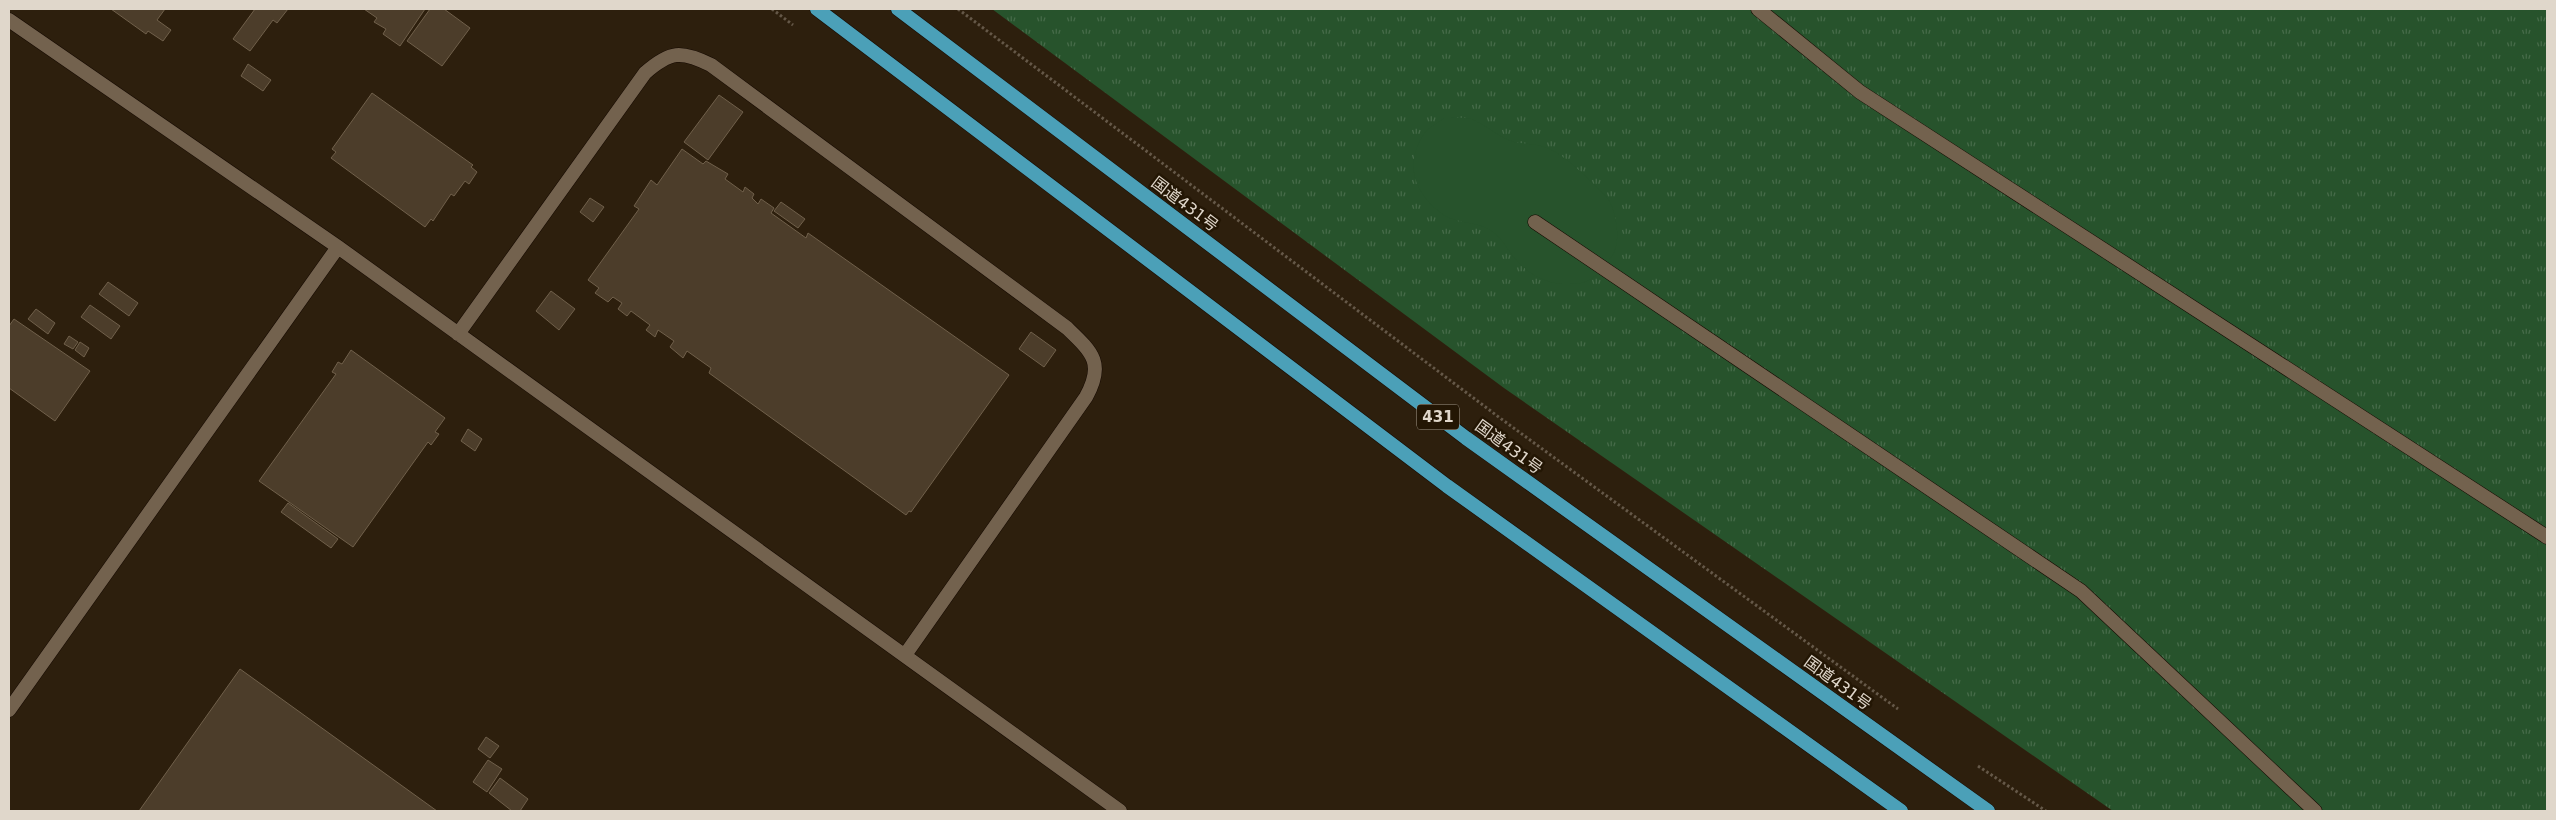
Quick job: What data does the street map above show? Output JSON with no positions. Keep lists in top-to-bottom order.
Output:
{
  "streets": {
    "highway": ["国道431号", "431"]
  }
}
